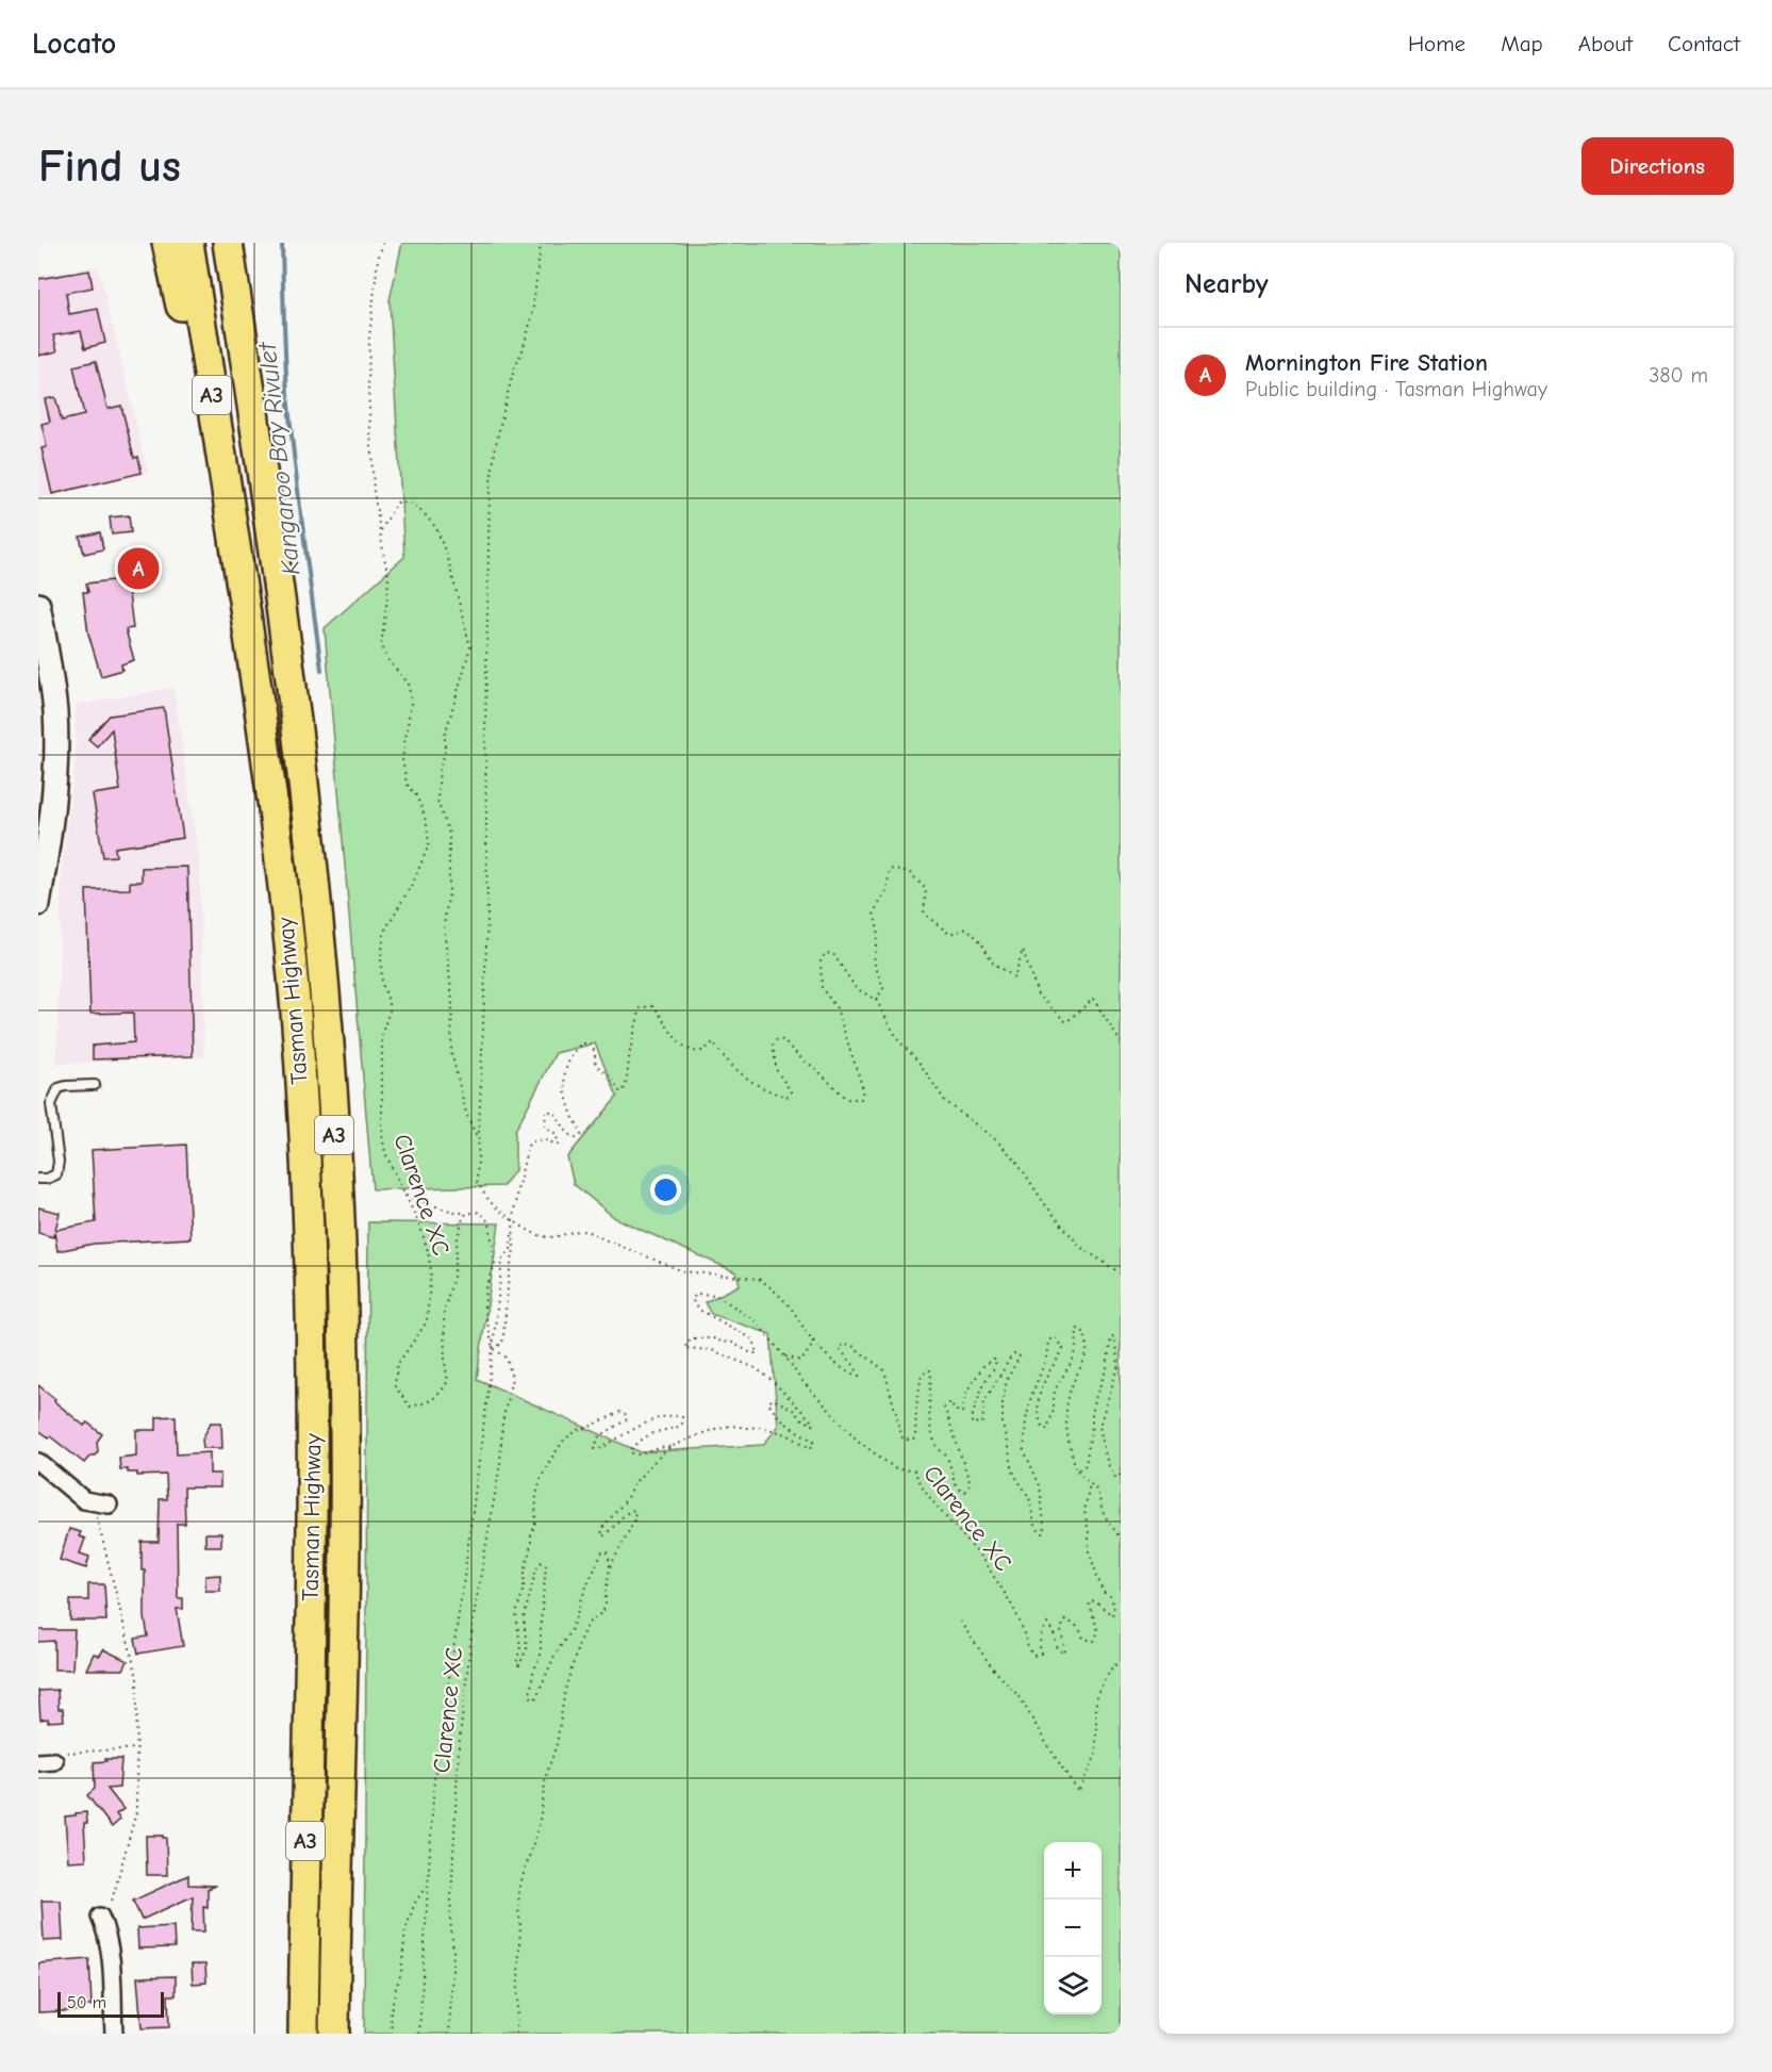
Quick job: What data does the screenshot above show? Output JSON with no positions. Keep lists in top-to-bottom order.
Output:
{
  "streets": {
    "highway": ["A3", "Tasman Highway"],
    "path": ["Clarence XC"]
  },
  "water": ["Kangaroo Bay Rivulet"],
  "scale_bar": "50 m",
  "page": {
    "header": "Locato",
    "nav": [
      "Home",
      "Map",
      "About",
      "Contact"
    ],
    "buttons": "Directions",
    "title": "Find us",
    "heading": "Nearby",
    "list": [
      {
        "mark": "A",
        "name": "Mornington Fire Station",
        "note": "Public building · Tasman Highway",
        "value": "380 m"
      }
    ],
    "pins": "A",
    "map_buttons": ["+", "−"],
    "scale": "50 m"
  }
}
